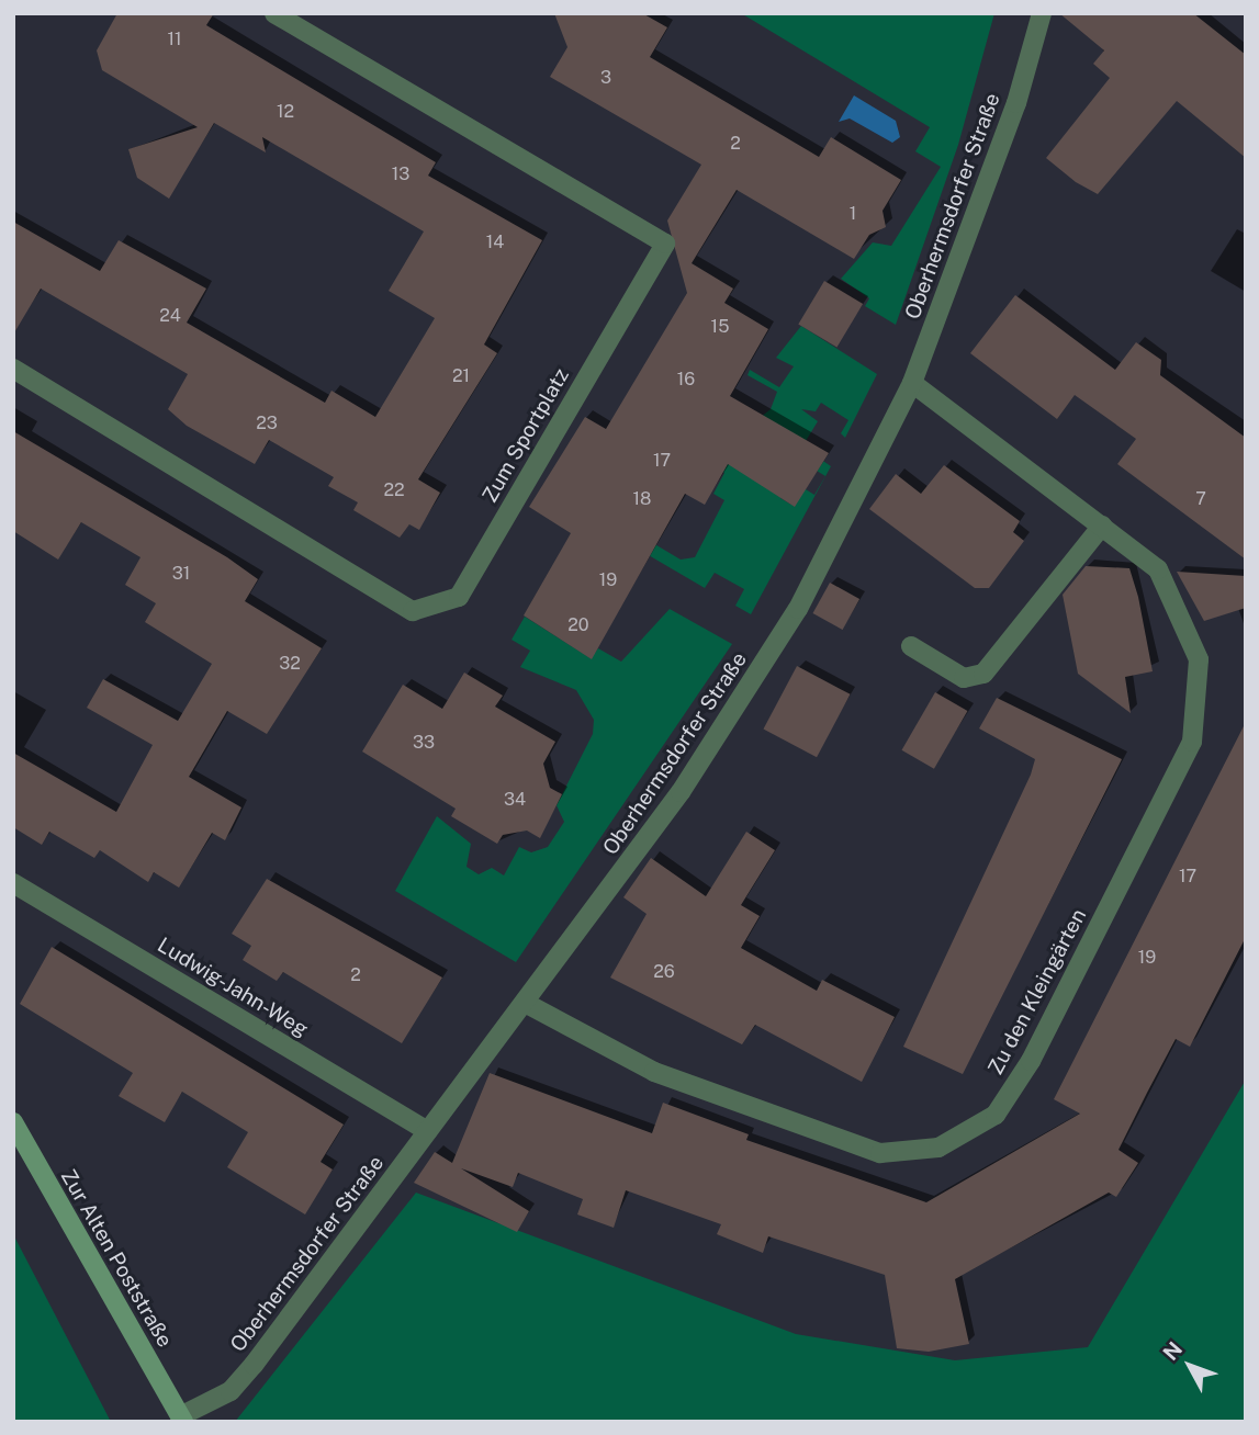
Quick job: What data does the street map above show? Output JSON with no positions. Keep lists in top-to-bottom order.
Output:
{
  "streets": {
    "street": [
      "Oberhermsdorfer Straße",
      "Zum Sportplatz",
      "Ludwig-Jahn-Weg",
      "Zu den Kleingärten",
      "Zur Alten Poststraße"
    ]
  },
  "crossings": [
    ["Oberhermsdorfer Straße", "Ludwig-Jahn-Weg"],
    ["Oberhermsdorfer Straße", "Zu den Kleingärten"],
    ["Oberhermsdorfer Straße", "Zur Alten Poststraße"]
  ],
  "house_numbers": [
    "11",
    "3",
    "12",
    "2",
    "13",
    "1",
    "14",
    "24",
    "15",
    "21",
    "16",
    "23",
    "17",
    "22",
    "18",
    "7",
    "31",
    "19",
    "20",
    "32",
    "33",
    "34",
    "17",
    "19",
    "26",
    "2"
  ],
  "north": "top left"
}
